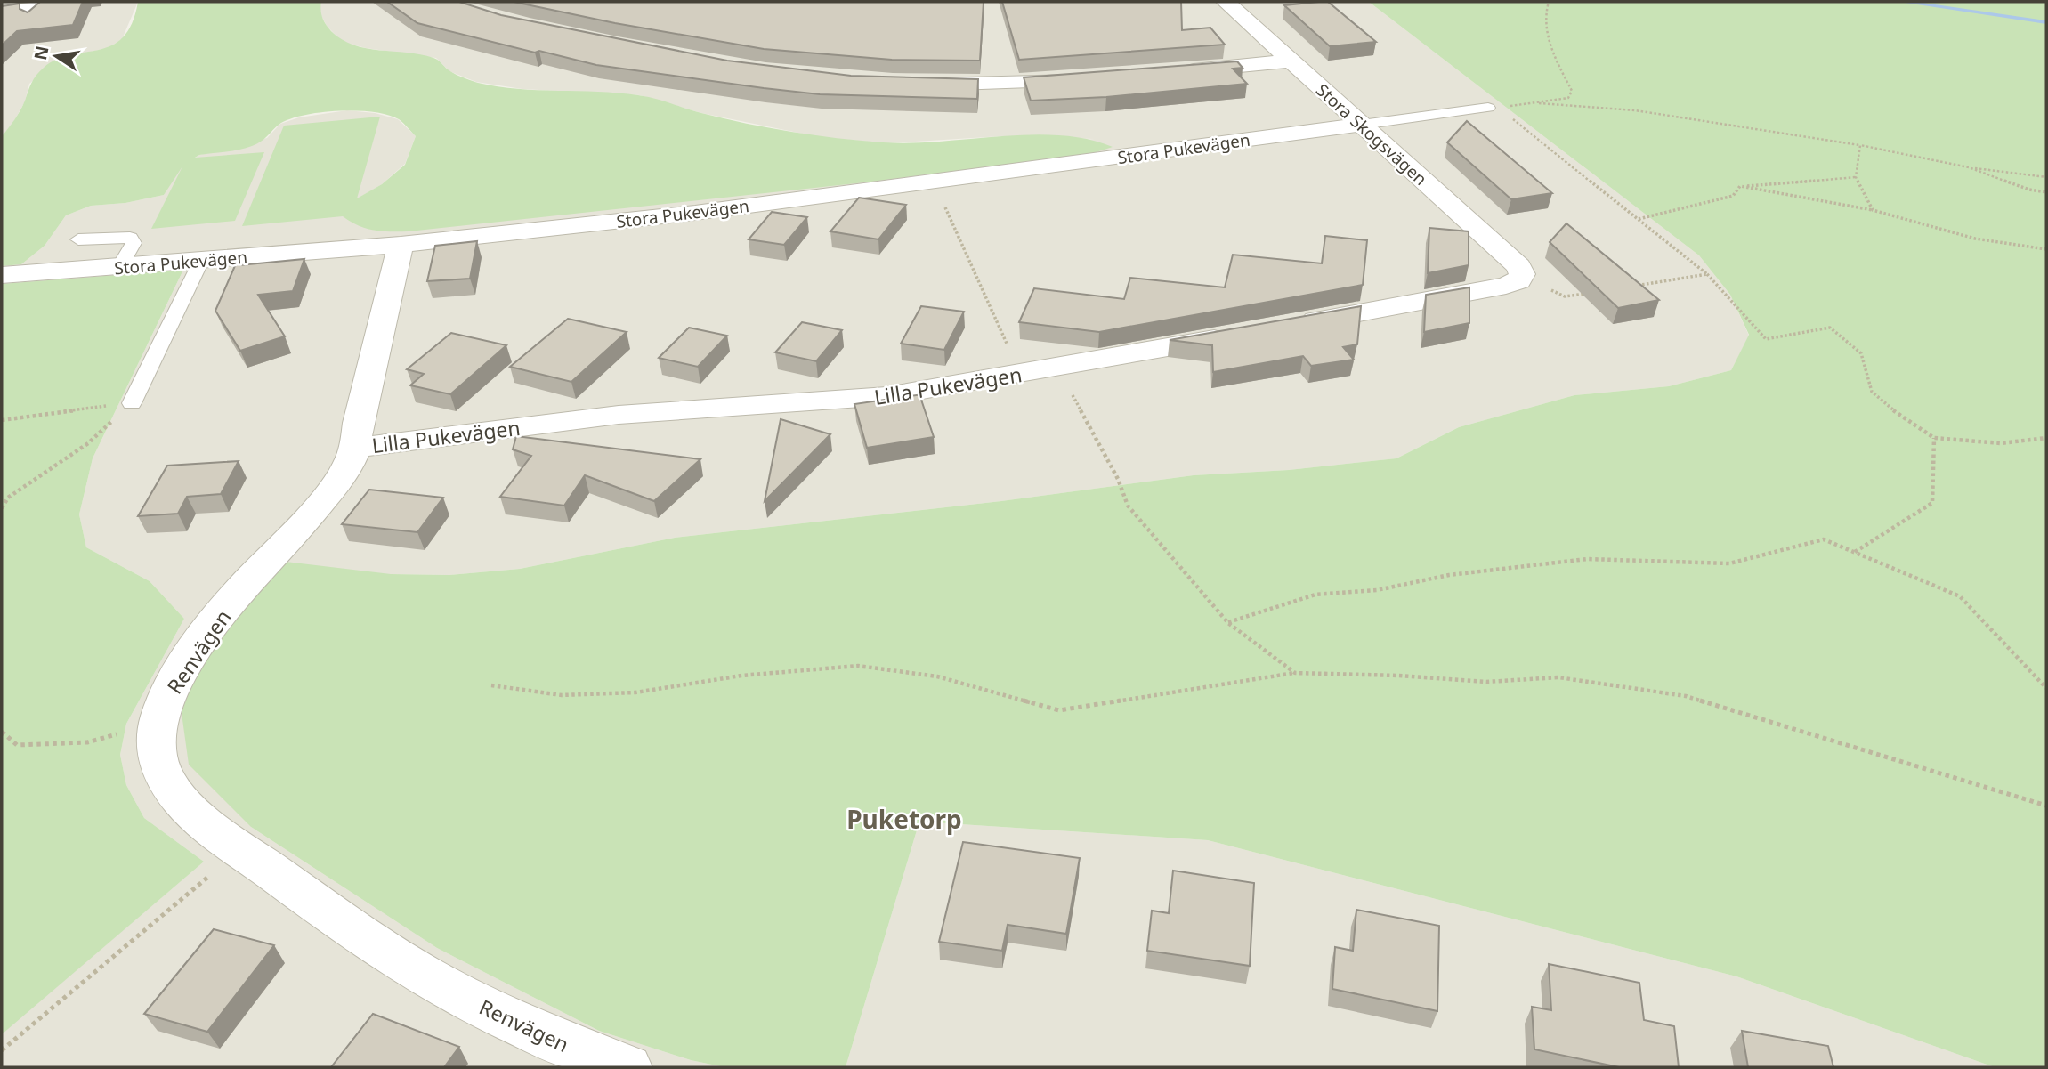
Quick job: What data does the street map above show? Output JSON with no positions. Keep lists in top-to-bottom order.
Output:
{
  "streets": {
    "street": [
      "Stora Skogsvägen",
      "Stora Pukevägen",
      "Lilla Pukevägen",
      "Renvägen"
    ]
  },
  "crossings": [
    ["Stora Skogsvägen", "Stora Pukevägen"],
    ["Stora Pukevägen", "Renvägen"],
    ["Lilla Pukevägen", "Renvägen"]
  ],
  "districts": ["Puketorp"],
  "north": "left"
}
